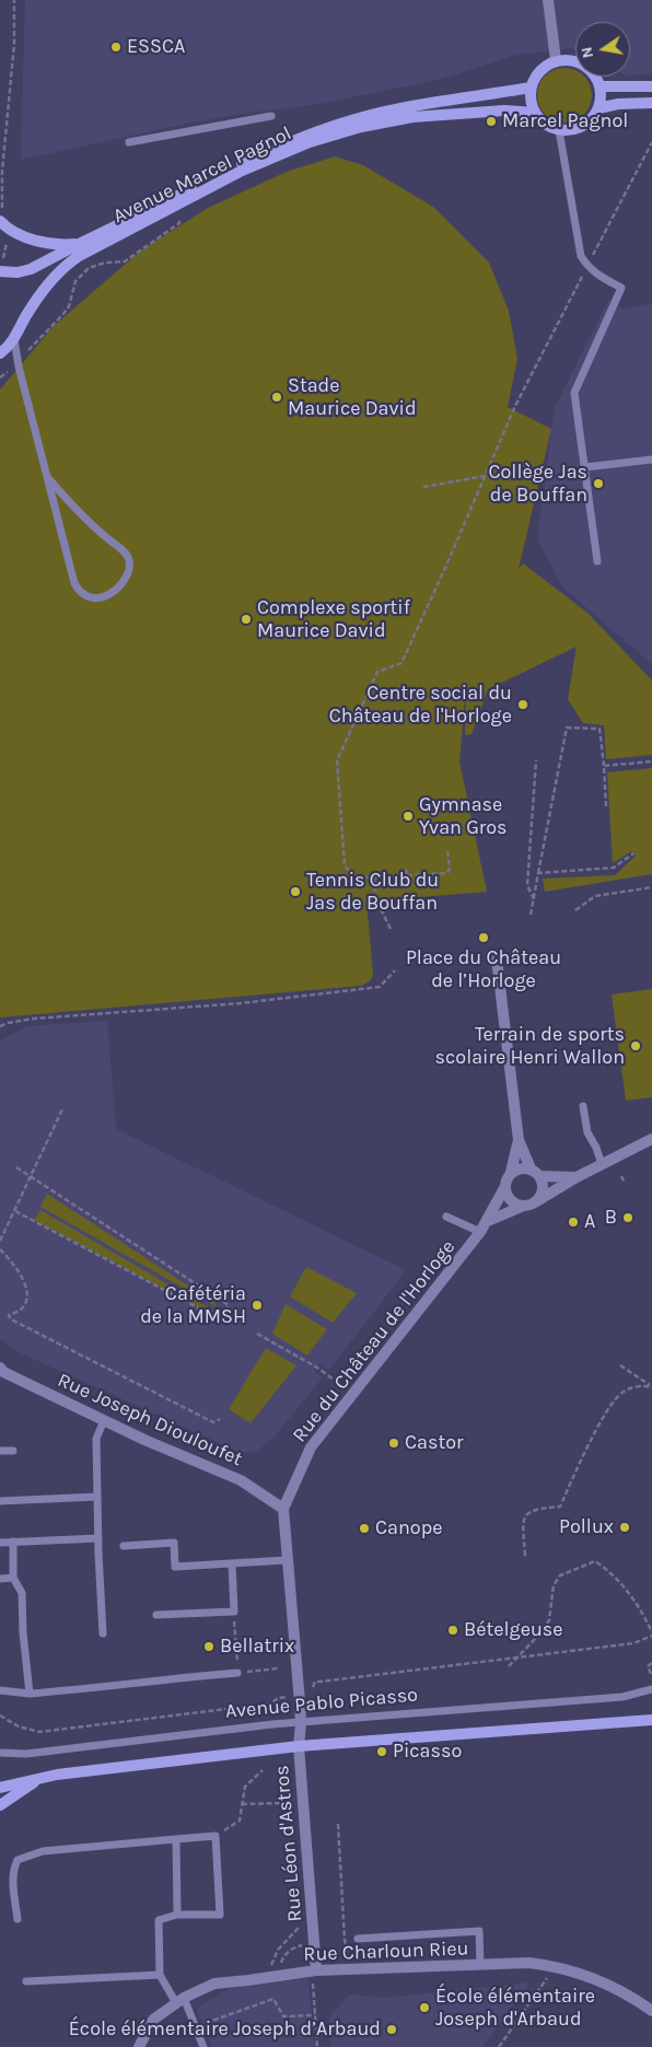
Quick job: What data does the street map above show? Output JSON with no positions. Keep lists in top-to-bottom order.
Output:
{
  "streets": {
    "main road": ["Avenue Marcel Pagnol", "Avenue Pablo Picasso"],
    "street": [
      "Rue du Château de l'Horloge",
      "Rue Joseph Diouloufet",
      "Rue Léon d'Astros",
      "Rue Charloun Rieu"
    ]
  },
  "crossings": [
    ["Rue du Château de l'Horloge", "Rue Joseph Diouloufet"],
    ["Rue du Château de l'Horloge", "Avenue Pablo Picasso"],
    ["Rue du Château de l'Horloge", "Rue Léon d'Astros"],
    ["Avenue Pablo Picasso", "Rue Léon d'Astros"],
    ["Rue Léon d'Astros", "Rue Charloun Rieu"]
  ],
  "places": [
    "ESSCA",
    "Marcel Pagnol",
    "Stade Maurice David",
    "Collège Jas de Bouffan",
    "Complexe sportif Maurice David",
    "Centre social du Château de l'Horloge",
    "Gymnase Yvan Gros",
    "Tennis Club du Jas de Bouffan",
    "Place du Château de l’Horloge",
    "Terrain de sports scolaire Henri Wallon",
    "B",
    "A",
    "Cafétéria de la MMSH",
    "Castor",
    "Pollux",
    "Canope",
    "Bételgeuse",
    "Bellatrix",
    "Picasso",
    "École élémentaire Joseph d'Arbaud",
    "École élémentaire Joseph d’Arbaud"
  ],
  "north": "left"
}
